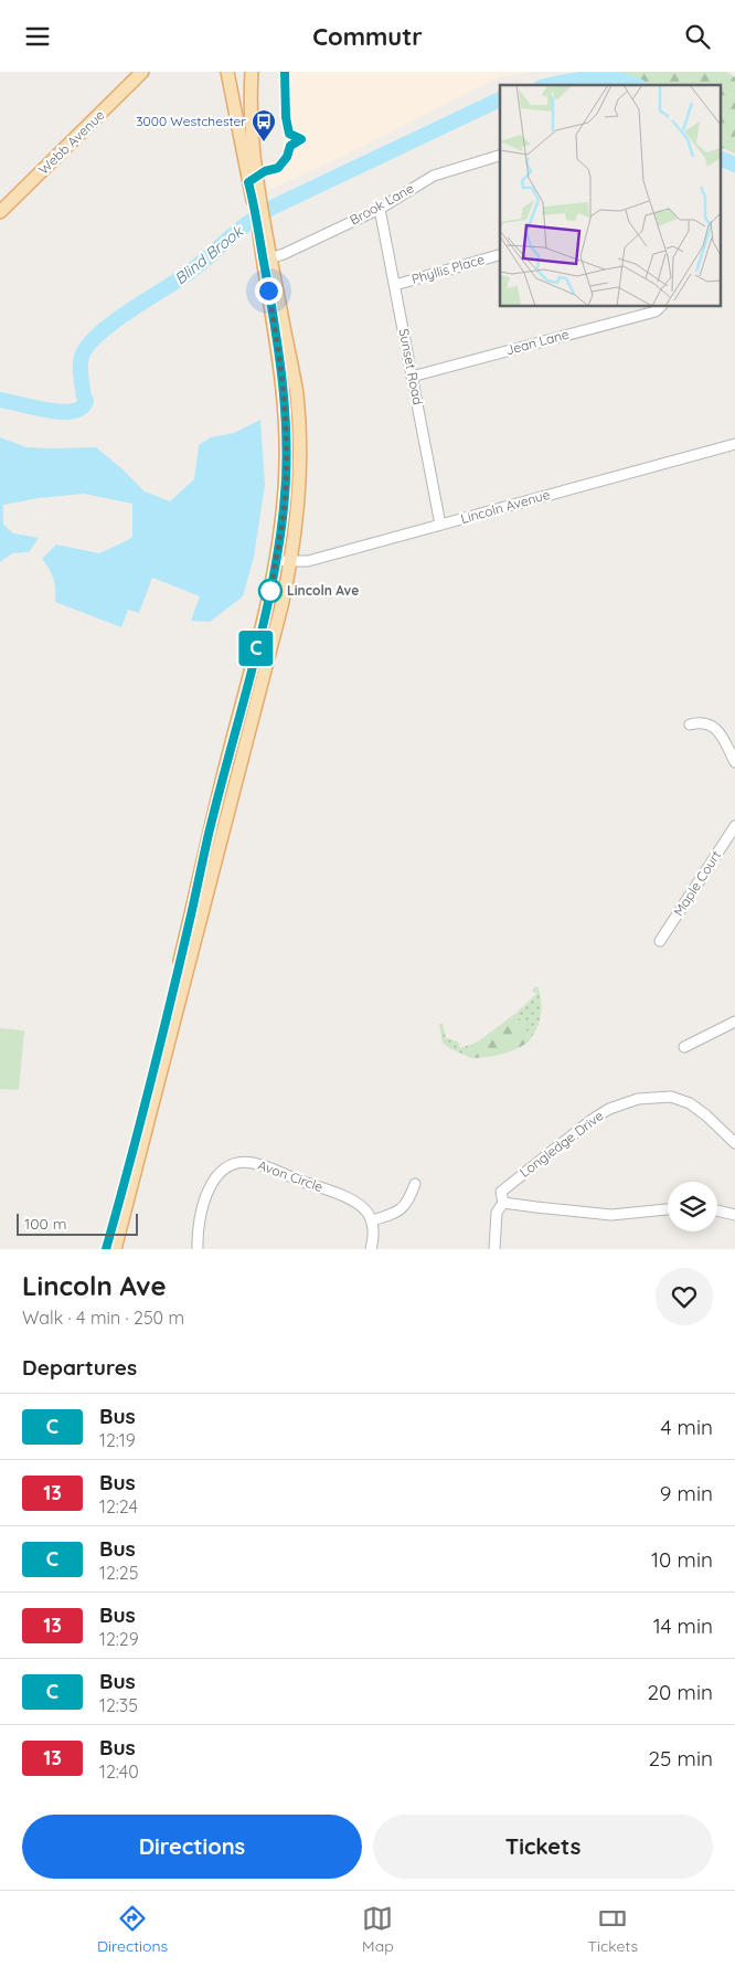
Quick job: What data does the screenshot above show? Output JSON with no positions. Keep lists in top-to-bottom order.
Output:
{
  "streets": {
    "main road": ["Webb Avenue"],
    "street": [
      "Brook Lane",
      "Phyllis Place",
      "Jean Lane",
      "Sunset Road",
      "Lincoln Avenue",
      "Maple Court",
      "Longledge Drive",
      "Avon Circle"
    ]
  },
  "crossings": [
    ["Brook Lane", "Sunset Road"],
    ["Phyllis Place", "Sunset Road"],
    ["Jean Lane", "Sunset Road"],
    ["Sunset Road", "Lincoln Avenue"]
  ],
  "water": ["Blind Brook"],
  "places": {
    "bus stop": ["3000 Westchester"],
    "other": ["Lincoln Ave"]
  },
  "lines": ["bus line C"],
  "scale_bar": "100 m",
  "page": {
    "header": "Commutr",
    "on_map": "C",
    "scale": "100 m",
    "heading": [
      ["Lincoln Ave", "Walk · 4 min · 250 m"],
      "Departures"
    ],
    "list": [
      {
        "mark": "C",
        "name": "Bus",
        "note": "12:19",
        "value": "4 min"
      },
      {
        "mark": "13",
        "name": "Bus",
        "note": "12:24",
        "value": "9 min"
      },
      {
        "mark": "C",
        "name": "Bus",
        "note": "12:25",
        "value": "10 min"
      },
      {
        "mark": "13",
        "name": "Bus",
        "note": "12:29",
        "value": "14 min"
      },
      {
        "mark": "C",
        "name": "Bus",
        "note": "12:35",
        "value": "20 min"
      },
      {
        "mark": "13",
        "name": "Bus",
        "note": "12:40",
        "value": "25 min"
      }
    ],
    "buttons": ["Directions", "Tickets"],
    "tabs": ["Directions", "Map", "Tickets"]
  }
}
